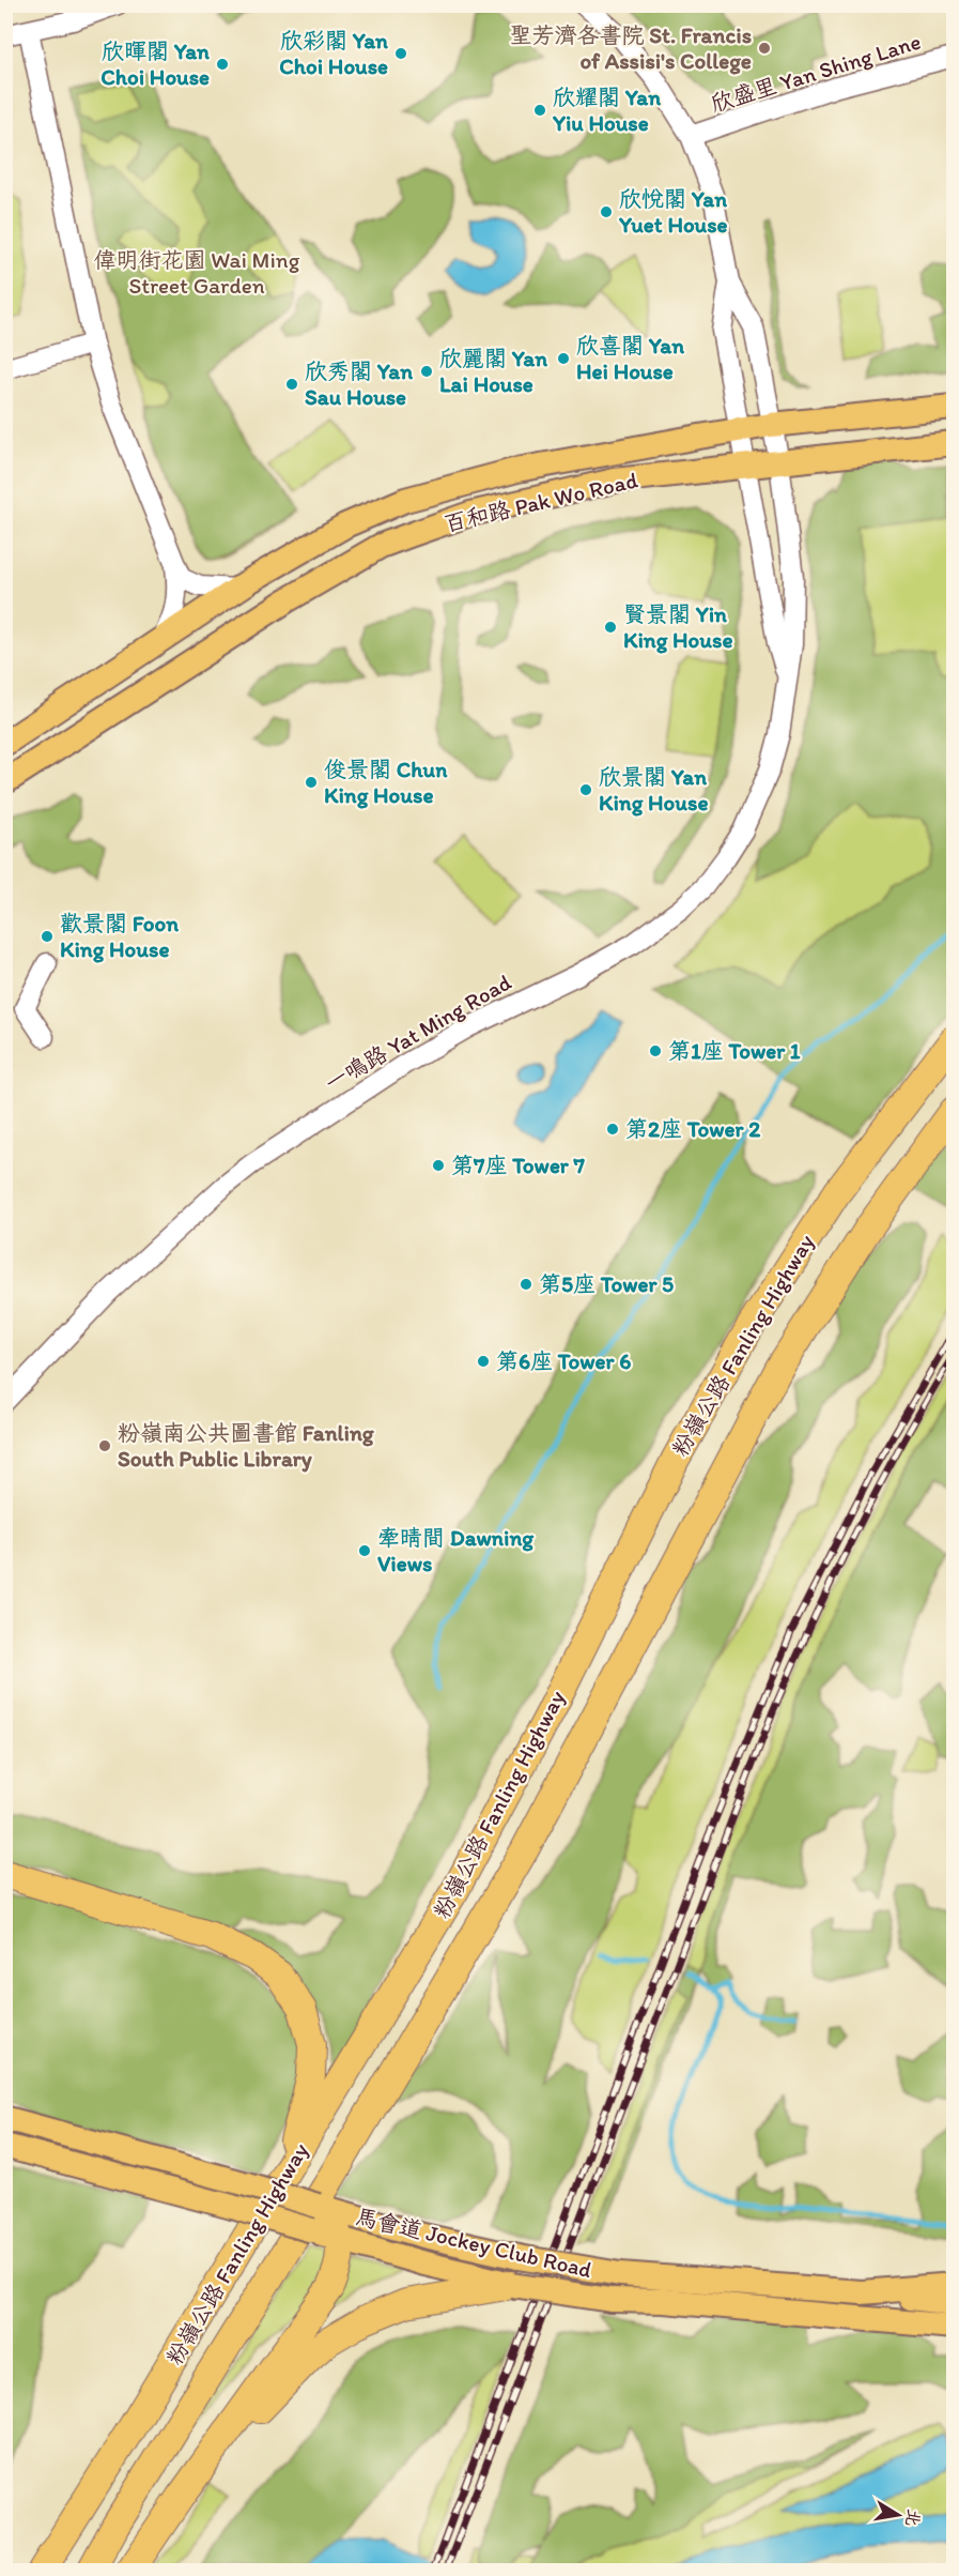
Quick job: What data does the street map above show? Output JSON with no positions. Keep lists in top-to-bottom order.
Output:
{
  "streets": {
    "highway": ["粉嶺公路 Fanling Highway"],
    "main road": ["百和路 Pak Wo Road", "馬會道 Jockey Club Road"],
    "street": ["欣盛里 Yan Shing Lane", "一鳴路 Yat Ming Road"]
  },
  "crossings": [
    ["百和路 Pak Wo Road", "一鳴路 Yat Ming Road"]
  ],
  "parks": ["偉明街花園 Wai Ming Street Garden"],
  "places": [
    "聖芳濟各書院 St. Francis of Assisi's College",
    "欣彩閣 Yan Choi House",
    "欣暉閣 Yan Choi House",
    "欣耀閣 Yan Yiu House",
    "欣悅閣 Yan Yuet House",
    "欣喜閣 Yan Hei House",
    "欣麗閣 Yan Lai House",
    "欣秀閣 Yan Sau House",
    "賢景閣 Yin King House",
    "俊景閣 Chun King House",
    "欣景閣 Yan King House",
    "歡景閣 Foon King House",
    "第1座 Tower 1",
    "第2座 Tower 2",
    "第7座 Tower 7",
    "第5座 Tower 5",
    "第6座 Tower 6",
    "粉嶺南公共圖書館 Fanling South Public Library",
    "牽晴間 Dawning Views"
  ],
  "north": "right"
}
